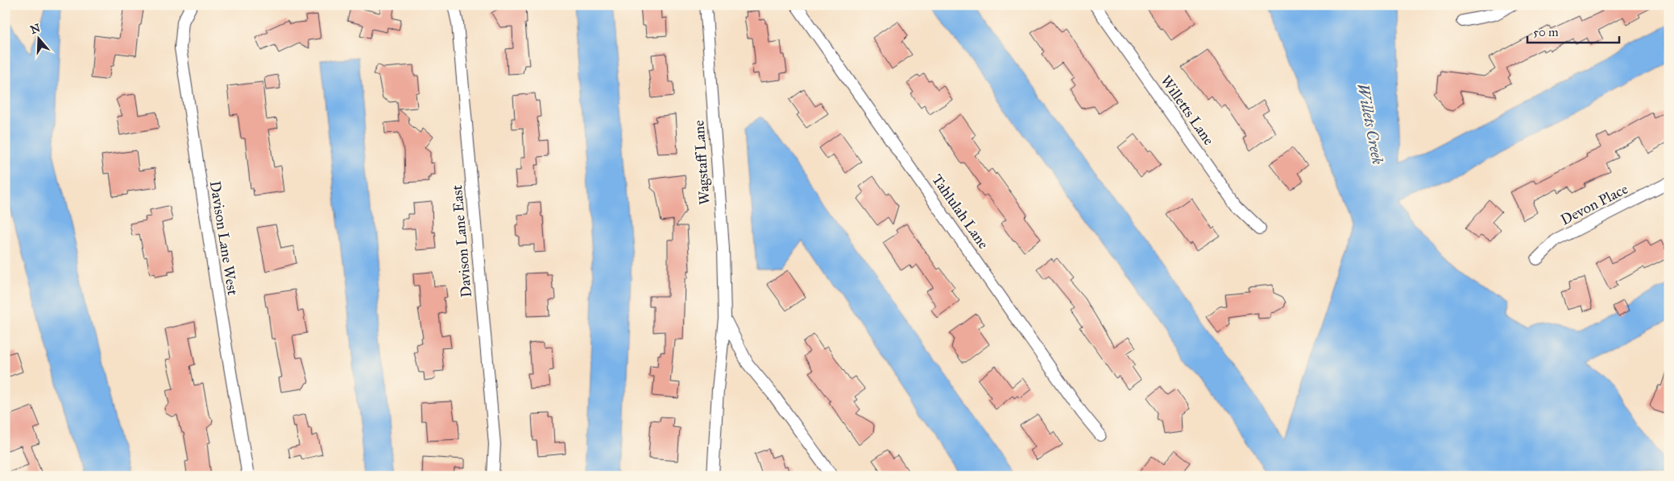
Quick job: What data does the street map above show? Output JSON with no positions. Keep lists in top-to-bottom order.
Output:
{
  "streets": {
    "street": [
      "Willetts Lane",
      "Wagstaff Lane",
      "Devon Place",
      "Tahlulah Lane",
      "Davison Lane West",
      "Davison Lane East"
    ]
  },
  "water": ["Willets Creek"],
  "scale_bar": "50 m",
  "north": "top"
}
